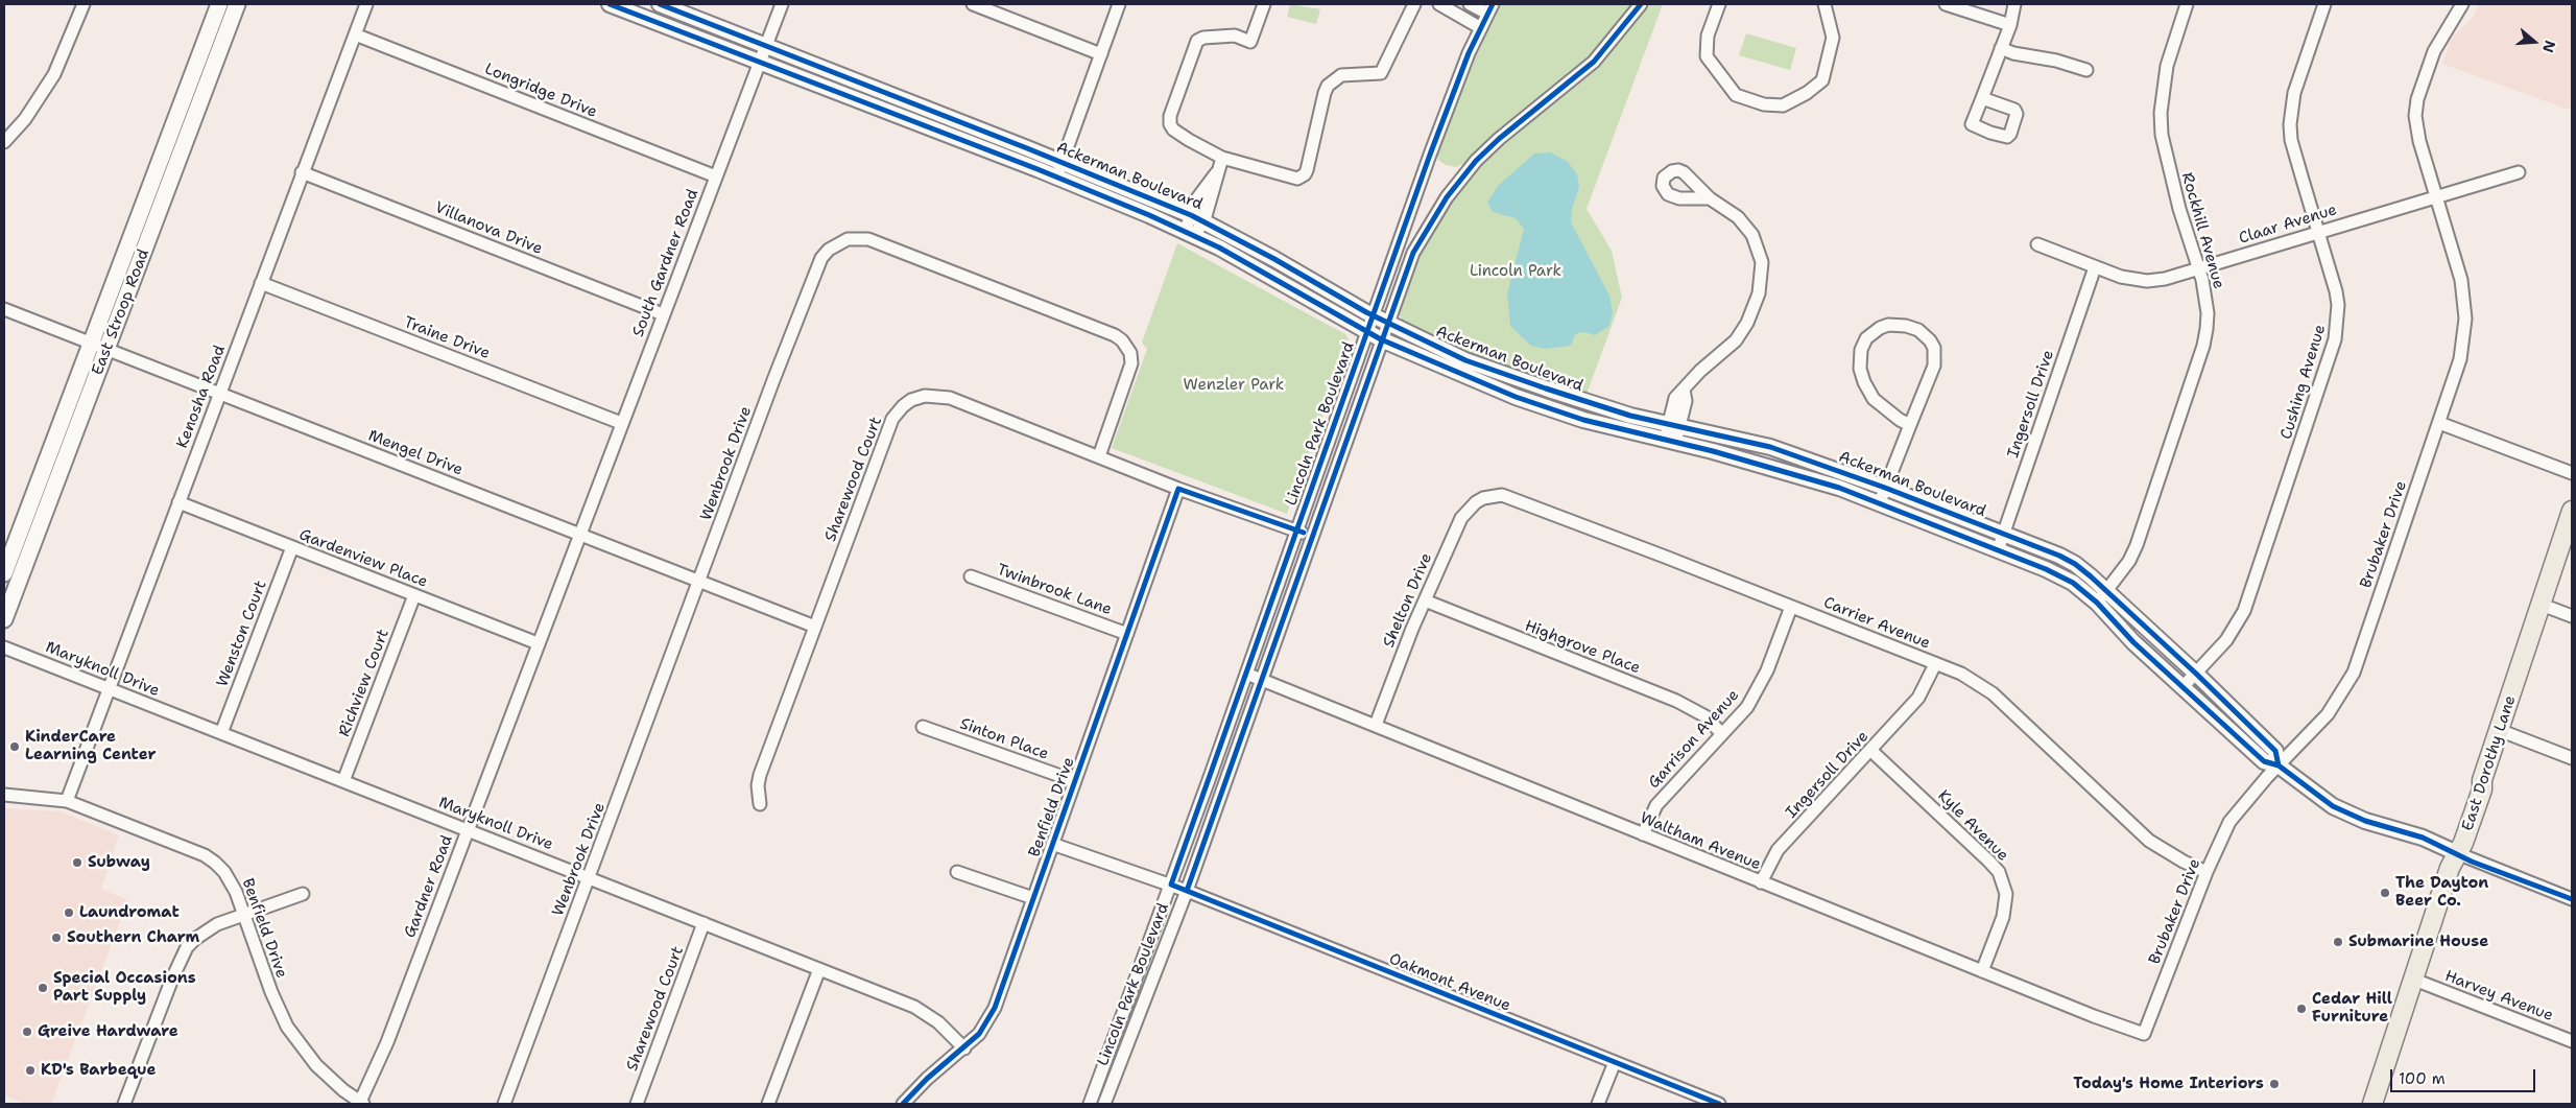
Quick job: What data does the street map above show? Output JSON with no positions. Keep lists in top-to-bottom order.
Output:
{
  "streets": {
    "main road": ["East Stroop Road", "East Dorothy Lane"],
    "street": [
      "Longridge Drive",
      "Ackerman Boulevard",
      "Claar Avenue",
      "Villanova Drive",
      "Rockhill Avenue",
      "South Gardner Road",
      "Traine Drive",
      "Cushing Avenue",
      "Kenosha Road",
      "Ingersoll Drive",
      "Lincoln Park Boulevard",
      "Mengel Drive",
      "Wenbrook Drive",
      "Sharewood Court",
      "Brubaker Drive",
      "Gardenview Place",
      "Twinbrook Lane",
      "Shelton Drive",
      "Carrier Avenue",
      "Wenston Court",
      "Highgrove Place",
      "Maryknoll Drive",
      "Richview Court",
      "Sinton Place",
      "Garrison Avenue",
      "Benfield Drive",
      "Kyle Avenue",
      "Waltham Avenue",
      "Gardner Road",
      "Oakmont Avenue",
      "Harvey Avenue"
    ]
  },
  "crossings": [
    ["Longridge Drive", "South Gardner Road"],
    ["Longridge Drive", "Kenosha Road"],
    ["Ackerman Boulevard", "Rockhill Avenue"],
    ["Ackerman Boulevard", "South Gardner Road"],
    ["Ackerman Boulevard", "Cushing Avenue"],
    ["Ackerman Boulevard", "Ingersoll Drive"],
    ["Ackerman Boulevard", "Lincoln Park Boulevard"],
    ["Ackerman Boulevard", "Brubaker Drive"],
    ["Ackerman Boulevard", "East Dorothy Lane"],
    ["Claar Avenue", "Rockhill Avenue"],
    ["Claar Avenue", "Cushing Avenue"],
    ["Claar Avenue", "Ingersoll Drive"],
    ["Claar Avenue", "Brubaker Drive"],
    ["Villanova Drive", "South Gardner Road"],
    ["Villanova Drive", "Kenosha Road"],
    ["South Gardner Road", "Traine Drive"],
    ["South Gardner Road", "Mengel Drive"],
    ["South Gardner Road", "Gardner Road"],
    ["East Stroop Road", "Mengel Drive"],
    ["Traine Drive", "Kenosha Road"],
    ["Kenosha Road", "Mengel Drive"],
    ["Kenosha Road", "Gardenview Place"],
    ["Kenosha Road", "Maryknoll Drive"],
    ["Kenosha Road", "Benfield Drive"],
    ["Ingersoll Drive", "Carrier Avenue"],
    ["Ingersoll Drive", "Kyle Avenue"],
    ["Ingersoll Drive", "Waltham Avenue"],
    ["Lincoln Park Boulevard", "Sharewood Court"],
    ["Lincoln Park Boulevard", "Waltham Avenue"],
    ["Lincoln Park Boulevard", "Oakmont Avenue"],
    ["Mengel Drive", "Wenbrook Drive"],
    ["Mengel Drive", "Sharewood Court"],
    ["Mengel Drive", "Gardner Road"],
    ["Wenbrook Drive", "Sharewood Court"],
    ["Wenbrook Drive", "Maryknoll Drive"],
    ["Sharewood Court", "Maryknoll Drive"],
    ["Sharewood Court", "Benfield Drive"],
    ["Brubaker Drive", "Carrier Avenue"],
    ["Brubaker Drive", "Waltham Avenue"],
    ["Gardenview Place", "Wenston Court"],
    ["Gardenview Place", "Richview Court"],
    ["Gardenview Place", "Gardner Road"],
    ["Twinbrook Lane", "Benfield Drive"],
    ["Shelton Drive", "Carrier Avenue"],
    ["Shelton Drive", "Highgrove Place"],
    ["Shelton Drive", "Waltham Avenue"],
    ["Carrier Avenue", "Garrison Avenue"],
    ["Wenston Court", "Maryknoll Drive"],
    ["Highgrove Place", "Garrison Avenue"],
    ["Maryknoll Drive", "Richview Court"],
    ["Maryknoll Drive", "Benfield Drive"],
    ["Maryknoll Drive", "Gardner Road"],
    ["Sinton Place", "Benfield Drive"],
    ["Garrison Avenue", "Waltham Avenue"],
    ["East Dorothy Lane", "Harvey Avenue"],
    ["Benfield Drive", "Gardner Road"],
    ["Benfield Drive", "Oakmont Avenue"],
    ["Kyle Avenue", "Waltham Avenue"]
  ],
  "parks": ["Lincoln Park", "Wenzler Park"],
  "places": [
    "KinderCare Learning Center",
    "Subway",
    "The Dayton Beer Co.",
    "Laundromat",
    "Southern Charm",
    "Submarine House",
    "Special Occasions Part Supply",
    "Cedar Hill Furniture",
    "Greive Hardware",
    "KD's Barbeque",
    "Today's Home Interiors"
  ],
  "scale_bar": "100 m",
  "north": "right"
}
